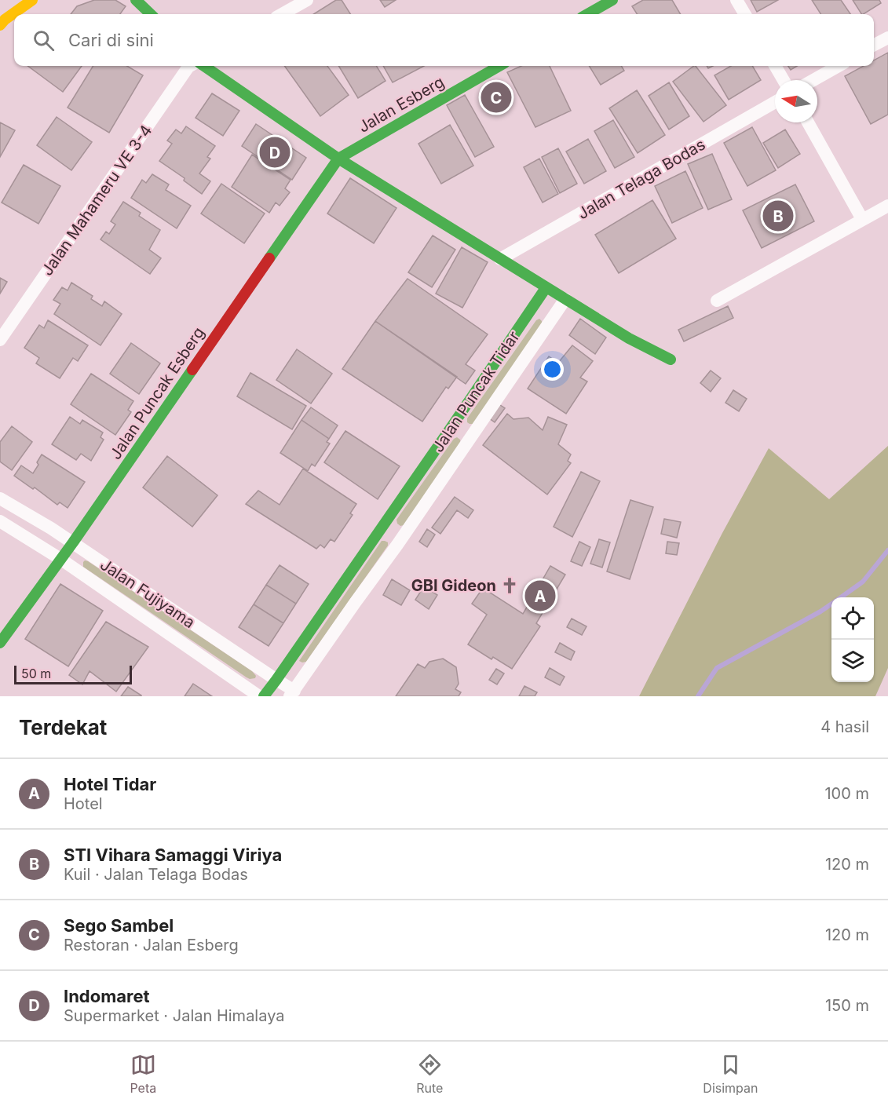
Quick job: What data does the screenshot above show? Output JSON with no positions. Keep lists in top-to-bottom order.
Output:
{
  "streets": {
    "street": [
      "Jalan Esberg",
      "Jalan Telaga Bodas",
      "Jalan Mahameru VE 3-4",
      "Jalan Puncak Tidar",
      "Jalan Puncak Esberg",
      "Jalan Fujiyama"
    ]
  },
  "crossings": [
    ["Jalan Esberg", "Jalan Puncak Esberg"],
    ["Jalan Puncak Tidar", "Jalan Fujiyama"],
    ["Jalan Puncak Esberg", "Jalan Fujiyama"]
  ],
  "places": {
    "church": ["GBI Gideon"]
  },
  "scale_bar": "50 m",
  "north": "left",
  "page": {
    "search": "Cari di sini",
    "pins": [
      "C",
      "D",
      "B",
      "A"
    ],
    "scale": "50 m",
    "heading": ["Terdekat", "4 hasil"],
    "list": [
      {
        "mark": "A",
        "name": "Hotel Tidar",
        "note": "Hotel",
        "value": "100 m"
      },
      {
        "mark": "B",
        "name": "STI Vihara Samaggi Viriya",
        "note": "Kuil · Jalan Telaga Bodas",
        "value": "120 m"
      },
      {
        "mark": "C",
        "name": "Sego Sambel",
        "note": "Restoran · Jalan Esberg",
        "value": "120 m"
      },
      {
        "mark": "D",
        "name": "Indomaret",
        "note": "Supermarket · Jalan Himalaya",
        "value": "150 m"
      }
    ],
    "nav": ["Peta", "Rute", "Disimpan"]
  }
}
